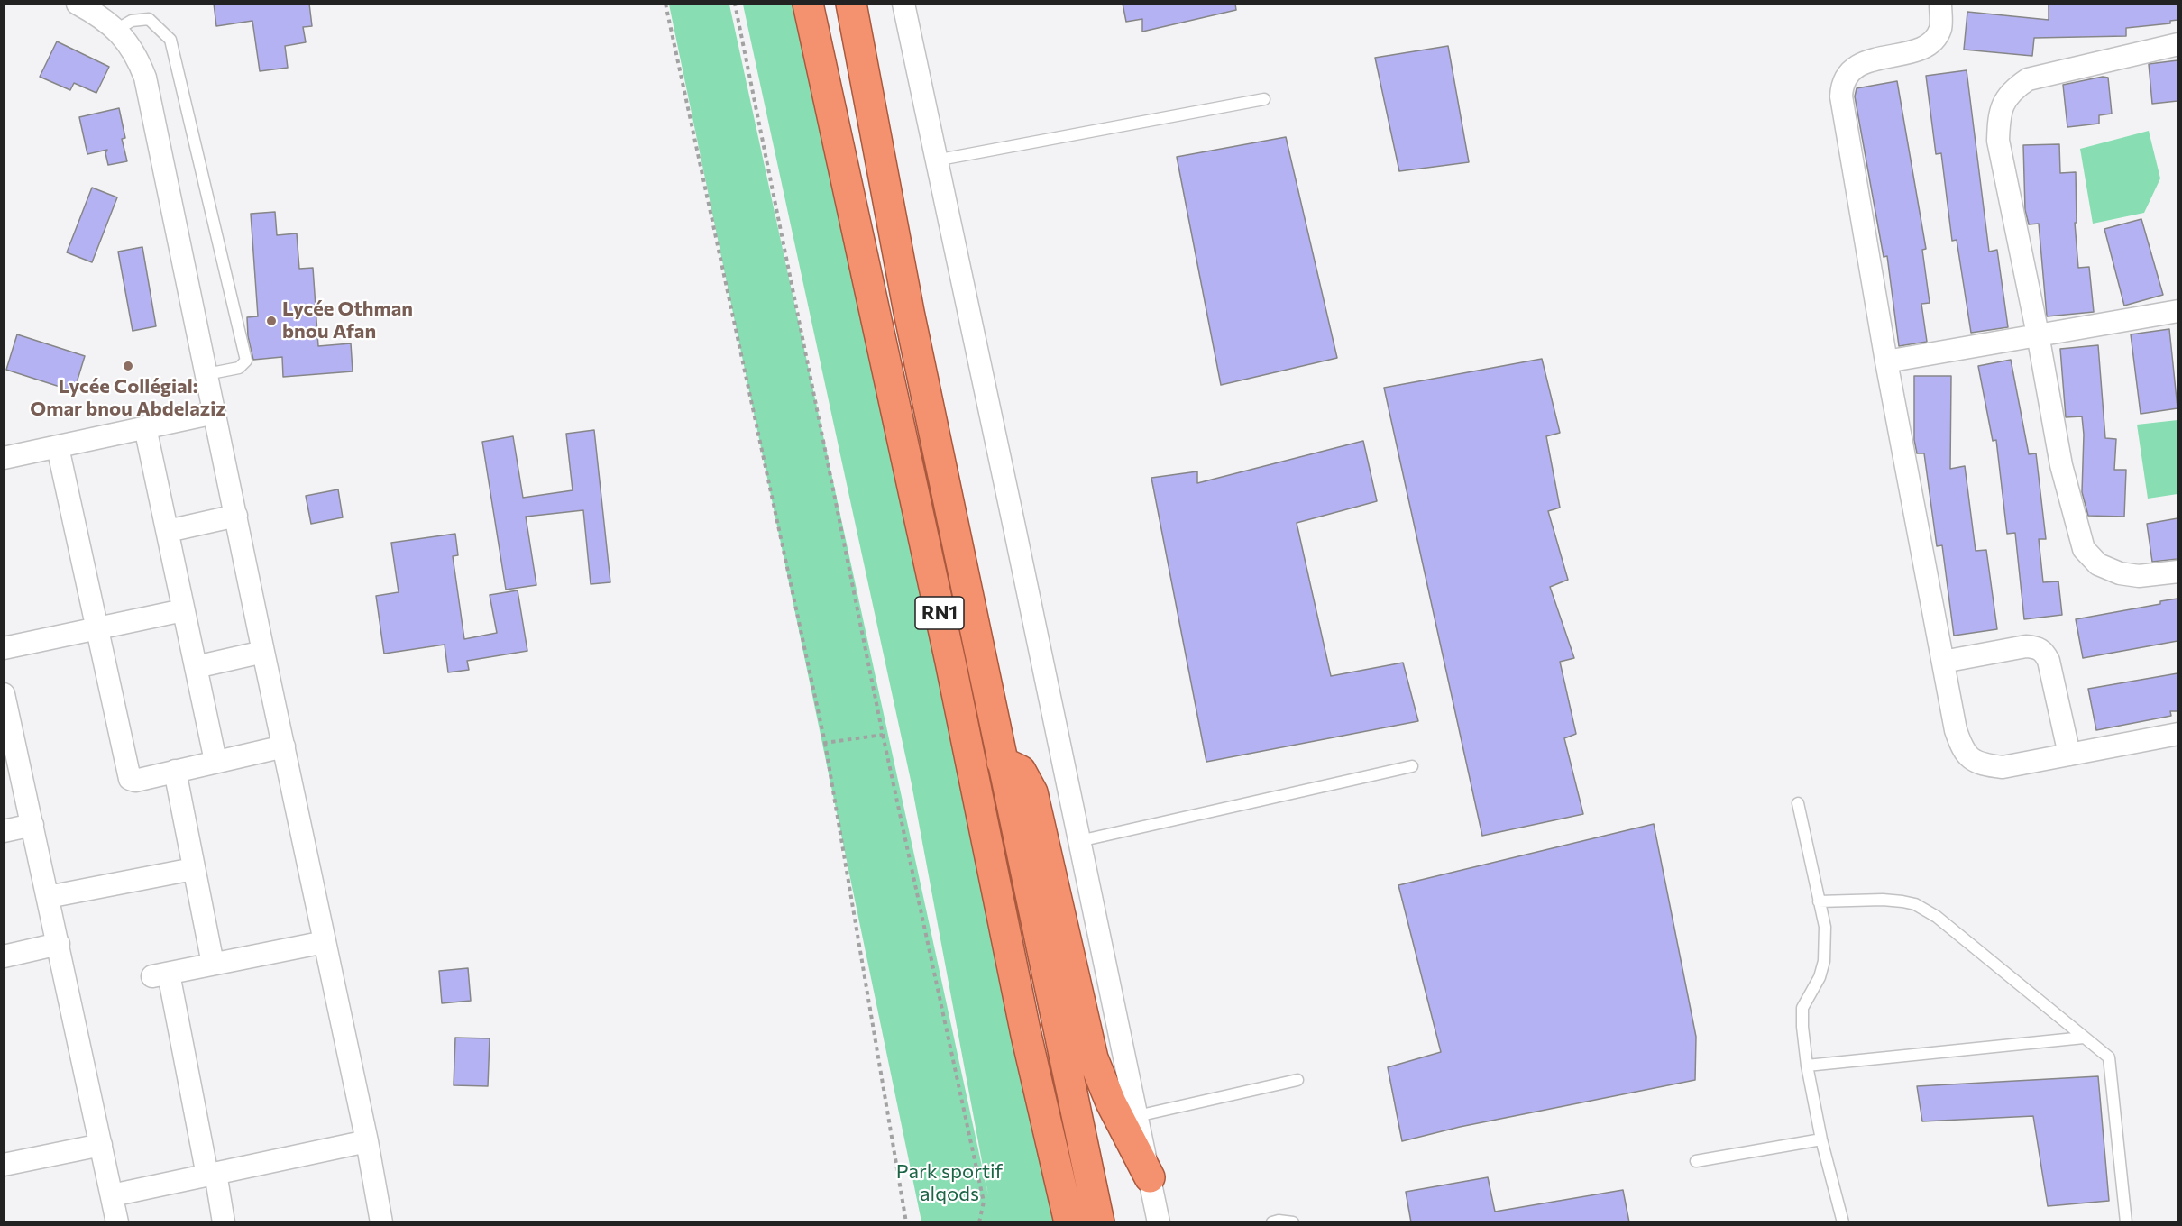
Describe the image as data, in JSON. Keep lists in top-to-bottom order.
{
  "streets": {
    "highway": ["RN1"]
  },
  "parks": ["Park sportif alqods"],
  "places": ["Lycée Othman bnou Afan", "Lycée Collégial: Omar bnou Abdelaziz"]
}
